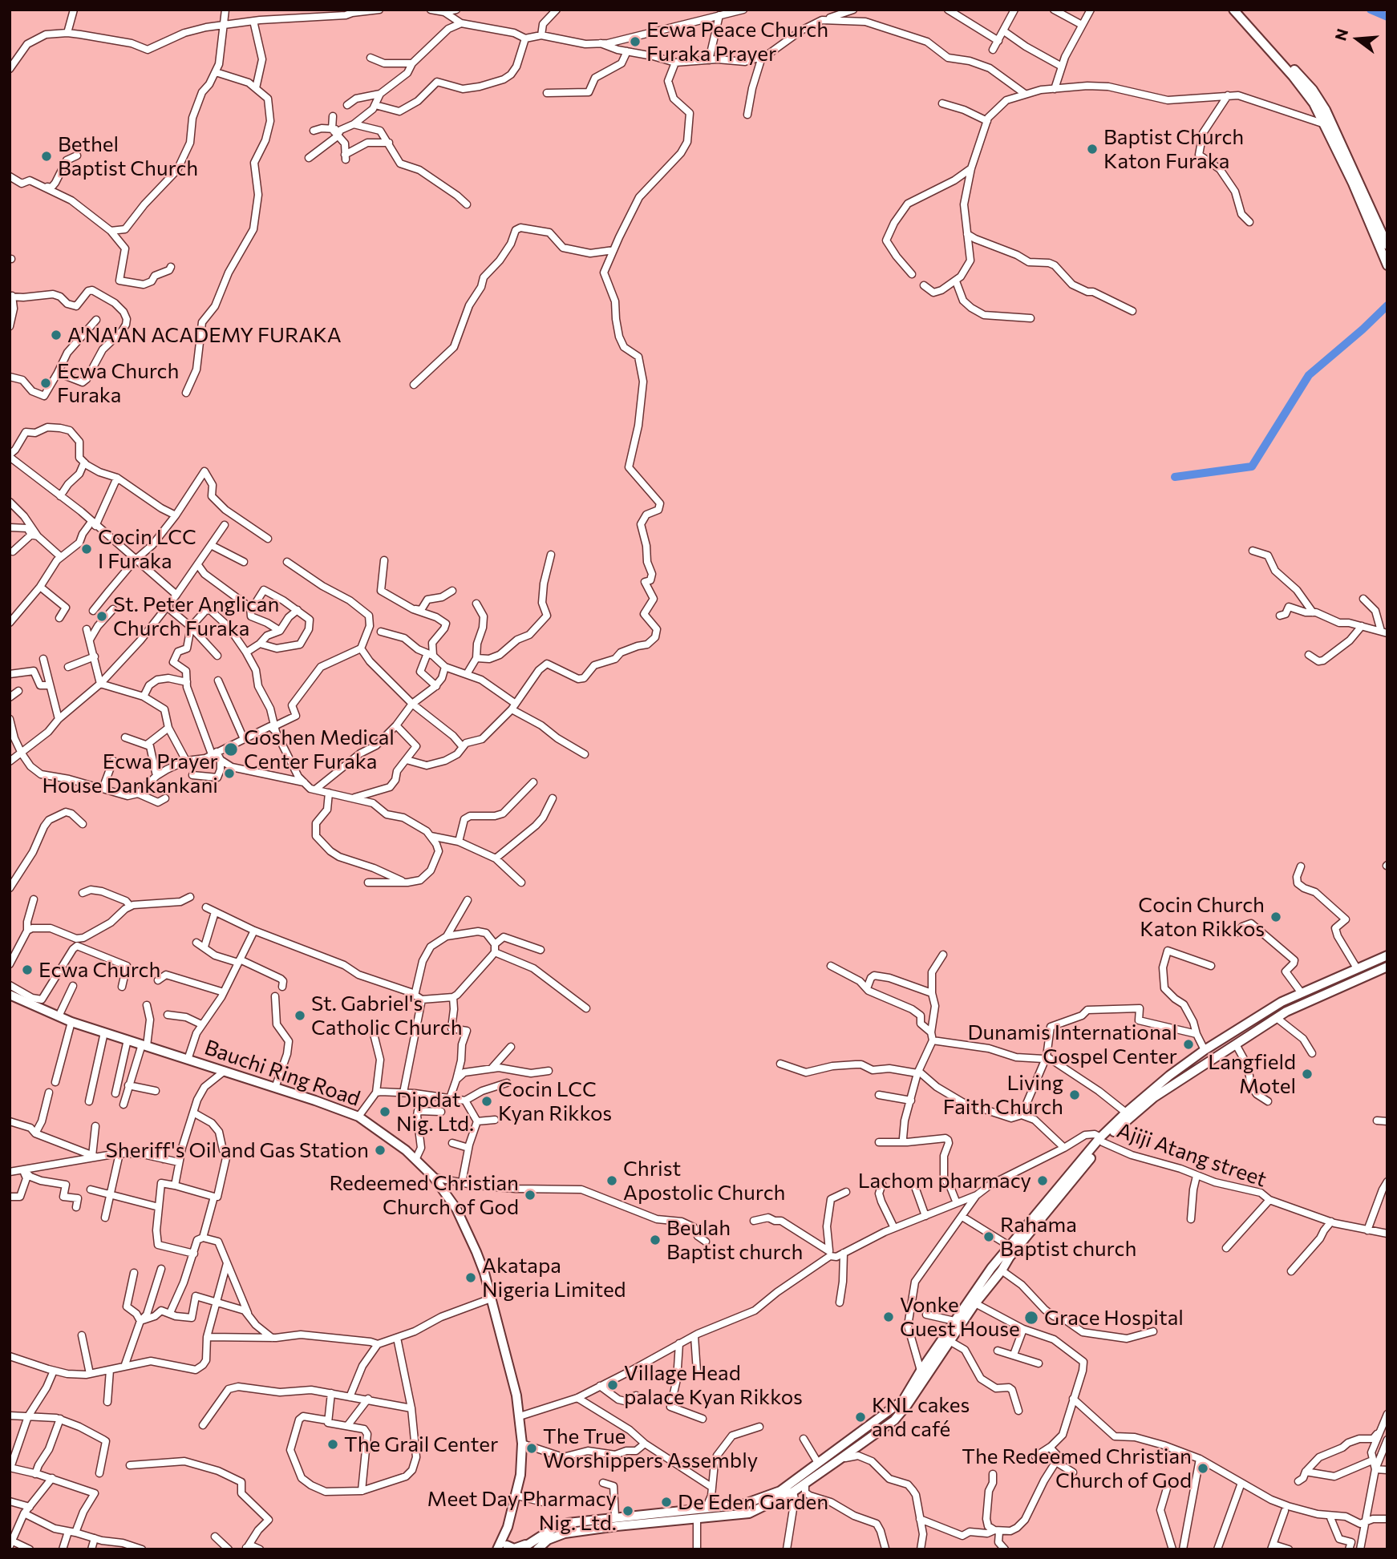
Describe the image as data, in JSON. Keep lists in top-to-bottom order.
{
  "streets": {
    "main road": ["Bauchi Ring Road"],
    "street": ["Ajiji Atang street"]
  },
  "places": [
    "Ecwa Peace Church Furaka Prayer",
    "Baptist Church Katon Furaka",
    "Bethel Baptist Church",
    "A'NA'AN ACADEMY FURAKA",
    "Ecwa Church Furaka",
    "Cocin LCC I Furaka",
    "St. Peter Anglican Church Furaka",
    "Goshen Medical Center Furaka",
    "Ecwa Prayer House Dankankani",
    "Cocin Church Katon Rikkos",
    "Ecwa Church",
    "St. Gabriel's Catholic Church",
    "Dunamis International Gospel Center",
    "Langfield Motel",
    "Living Faith Church",
    "Cocin LCC Kyan Rikkos",
    "Dipdat Nig. Ltd.",
    "Sheriff's Oil and Gas Station",
    "Christ Apostolic Church",
    "Lachom pharmacy",
    "Redeemed Christian Church of God",
    "Rahama Baptist church",
    "Beulah Baptist church",
    "Akatapa Nigeria Limited",
    "Vonke Guest House",
    "Grace Hospital",
    "Village Head palace Kyan Rikkos",
    "KNL cakes and café",
    "The Grail Center",
    "The True Worshippers Assembly",
    "The Redeemed Christian Church of God",
    "De Eden Garden",
    "Meet Day Pharmacy Nig. Ltd."
  ],
  "north": "left"
}
